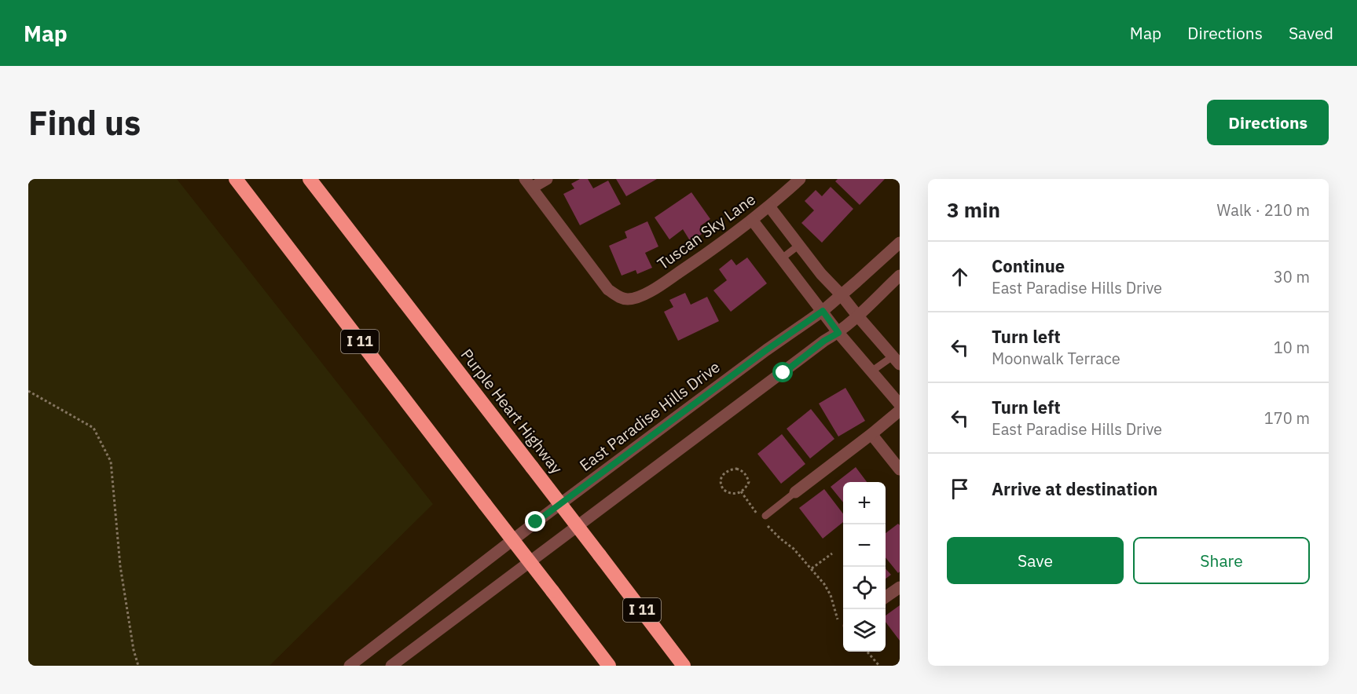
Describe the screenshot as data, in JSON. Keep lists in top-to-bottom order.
{
  "streets": {
    "highway": ["I 11", "Purple Heart Highway"],
    "street": ["Tuscan Sky Lane", "East Paradise Hills Drive"]
  },
  "page": {
    "header": "Map",
    "nav": ["Map", "Directions", "Saved"],
    "buttons": [
      "Directions",
      ["Save", "Share"]
    ],
    "title": "Find us",
    "heading": ["3 min", "Walk · 210 m"],
    "list": [
      ["Continue", "East Paradise Hills Drive", "30 m"],
      ["Turn left", "Moonwalk Terrace", "10 m"],
      ["Turn left", "East Paradise Hills Drive", "170 m"],
      "Arrive at destination"
    ],
    "map_buttons": ["+", "−"]
  }
}
